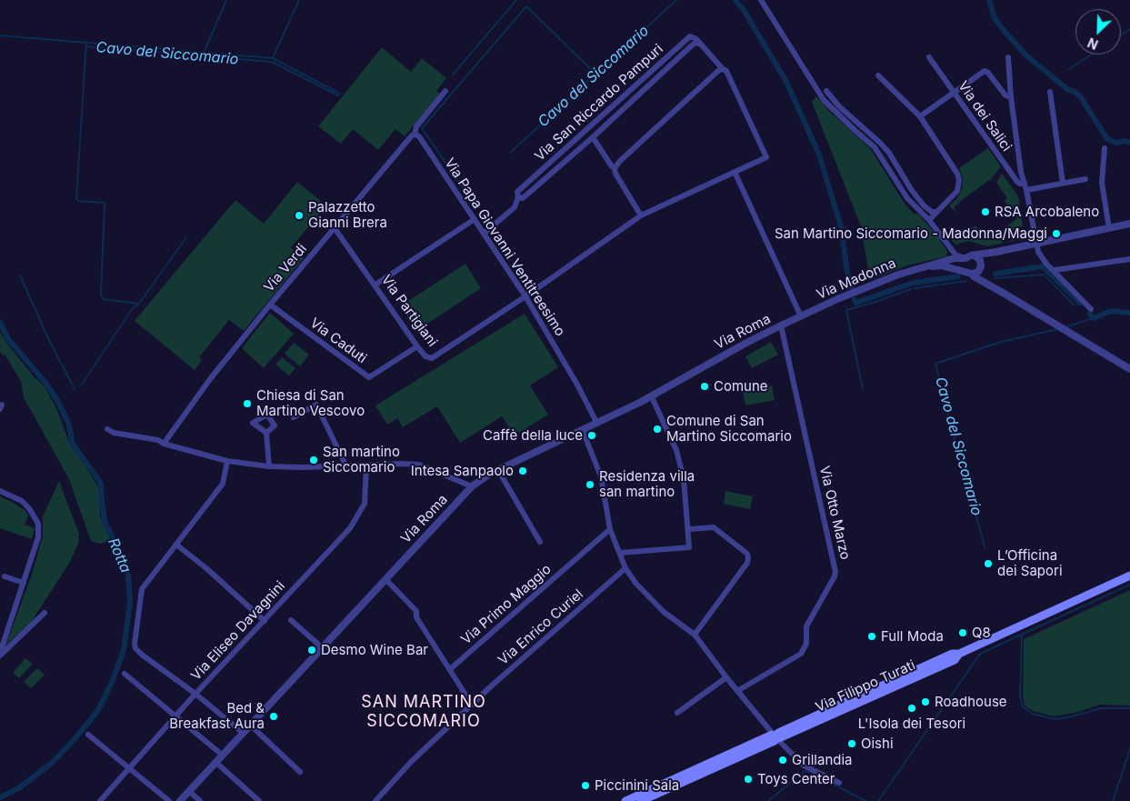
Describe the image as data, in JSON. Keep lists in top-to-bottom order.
{
  "streets": {
    "main road": ["Via Filippo Turati"],
    "street": [
      "Via San Riccardo Pampuri",
      "Via dei Salici",
      "Via Papa Giovanni Ventitreesimo",
      "Via Verdi",
      "Via Madonna",
      "Via Partigiani",
      "Via Roma",
      "Via Caduti",
      "Via Otto Marzo",
      "Via Primo Maggio",
      "Via Enrico Curiel",
      "Via Eliseo Davagnini"
    ]
  },
  "crossings": [
    ["Via San Riccardo Pampuri", "Via Papa Giovanni Ventitreesimo"],
    ["Via Papa Giovanni Ventitreesimo", "Via Verdi"],
    ["Via Papa Giovanni Ventitreesimo", "Via Partigiani"],
    ["Via Papa Giovanni Ventitreesimo", "Via Roma"],
    ["Via Verdi", "Via Partigiani"],
    ["Via Verdi", "Via Caduti"],
    ["Via Madonna", "Via Roma"],
    ["Via Partigiani", "Via Caduti"],
    ["Via Roma", "Via Otto Marzo"]
  ],
  "districts": ["SAN MARTINO SICCOMARIO"],
  "water": ["Cavo del Siccomario", "Rotta"],
  "places": [
    "RSA Arcobaleno",
    "Palazzetto Gianni Brera",
    "San Martino Siccomario - Madonna/Maggi",
    "Comune",
    "Chiesa di San Martino Vescovo",
    "Comune di San Martino Siccomario",
    "Caffè della luce",
    "San martino Siccomario",
    "Intesa Sanpaolo",
    "Residenza villa san martino",
    "L’Officina dei Sapori",
    "Q8",
    "Full Moda",
    "Desmo Wine Bar",
    "Roadhouse",
    "L'Isola dei Tesori",
    "Bed & Breakfast Aura",
    "Oishi",
    "Grillandia",
    "Toys Center",
    "Piccinini Sala"
  ],
  "north": "bottom left"
}
